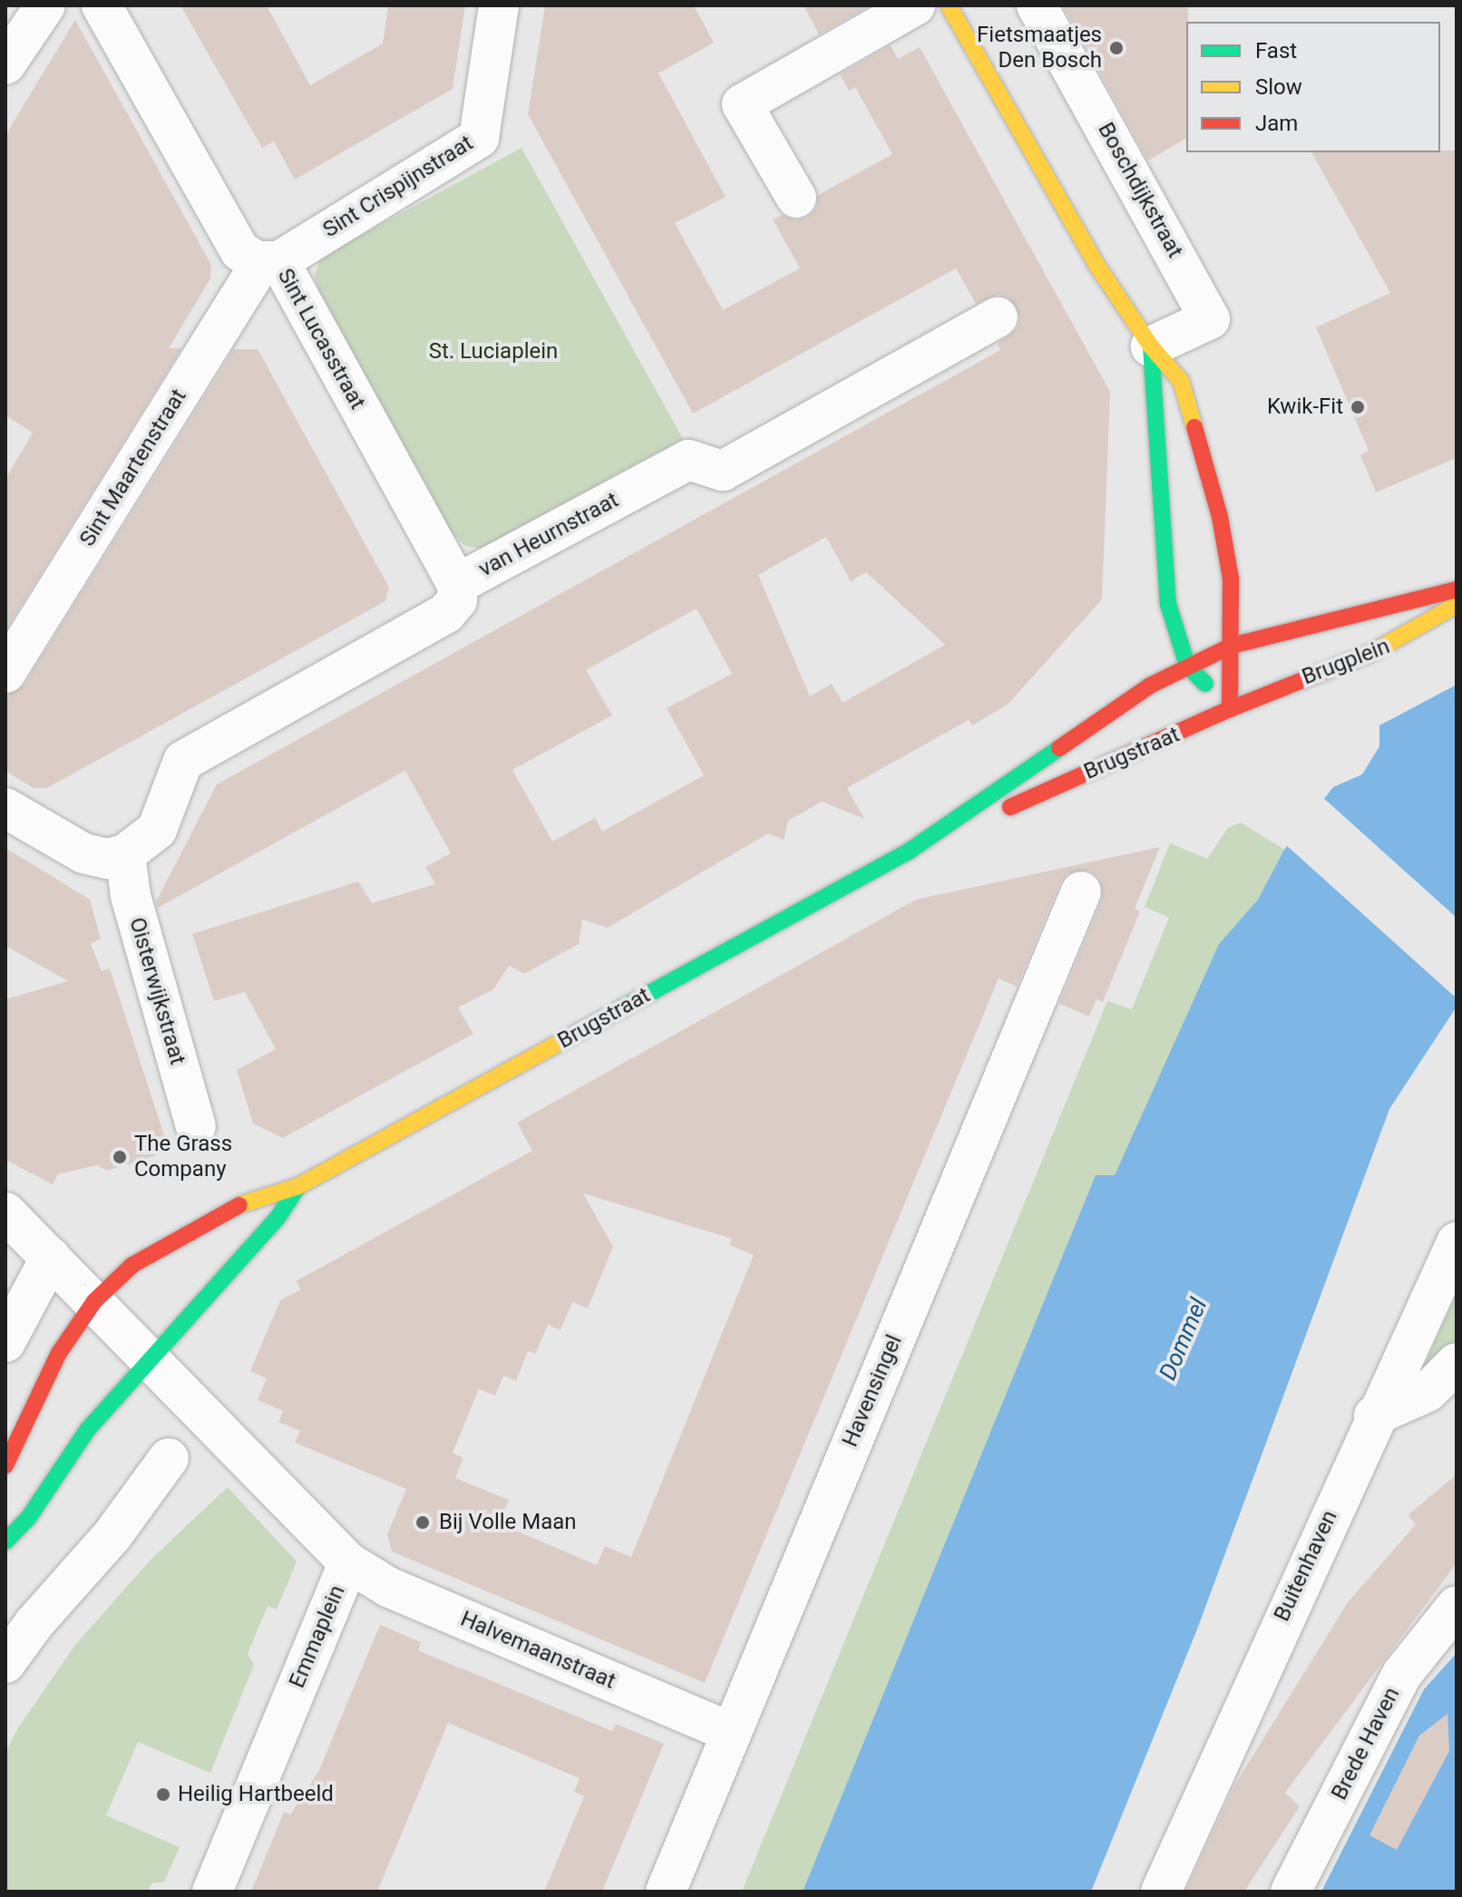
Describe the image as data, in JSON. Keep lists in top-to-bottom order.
{
  "streets": {
    "street": [
      "Sint Crispijnstraat",
      "Boschdijkstraat",
      "Sint Lucasstraat",
      "Sint Maartenstraat",
      "van Heurnstraat",
      "Brugplein",
      "Brugstraat",
      "Oisterwijkstraat",
      "Havensingel",
      "Buitenhaven",
      "Emmaplein",
      "Halvemaanstraat",
      "Brede Haven"
    ]
  },
  "crossings": [
    ["Sint Crispijnstraat", "Sint Lucasstraat"],
    ["Sint Crispijnstraat", "Sint Maartenstraat"],
    ["Sint Lucasstraat", "Sint Maartenstraat"],
    ["Sint Lucasstraat", "van Heurnstraat"],
    ["van Heurnstraat", "Oisterwijkstraat"],
    ["Brugplein", "Brugstraat"],
    ["Havensingel", "Halvemaanstraat"],
    ["Emmaplein", "Halvemaanstraat"]
  ],
  "water": ["Dommel"],
  "parks": ["St. Luciaplein"],
  "places": [
    "Fietsmaatjes Den Bosch",
    "Kwik-Fit",
    "The Grass Company",
    "Bij Volle Maan",
    "Heilig Hartbeeld"
  ],
  "legend": ["Fast", "Slow", "Jam"]
}
